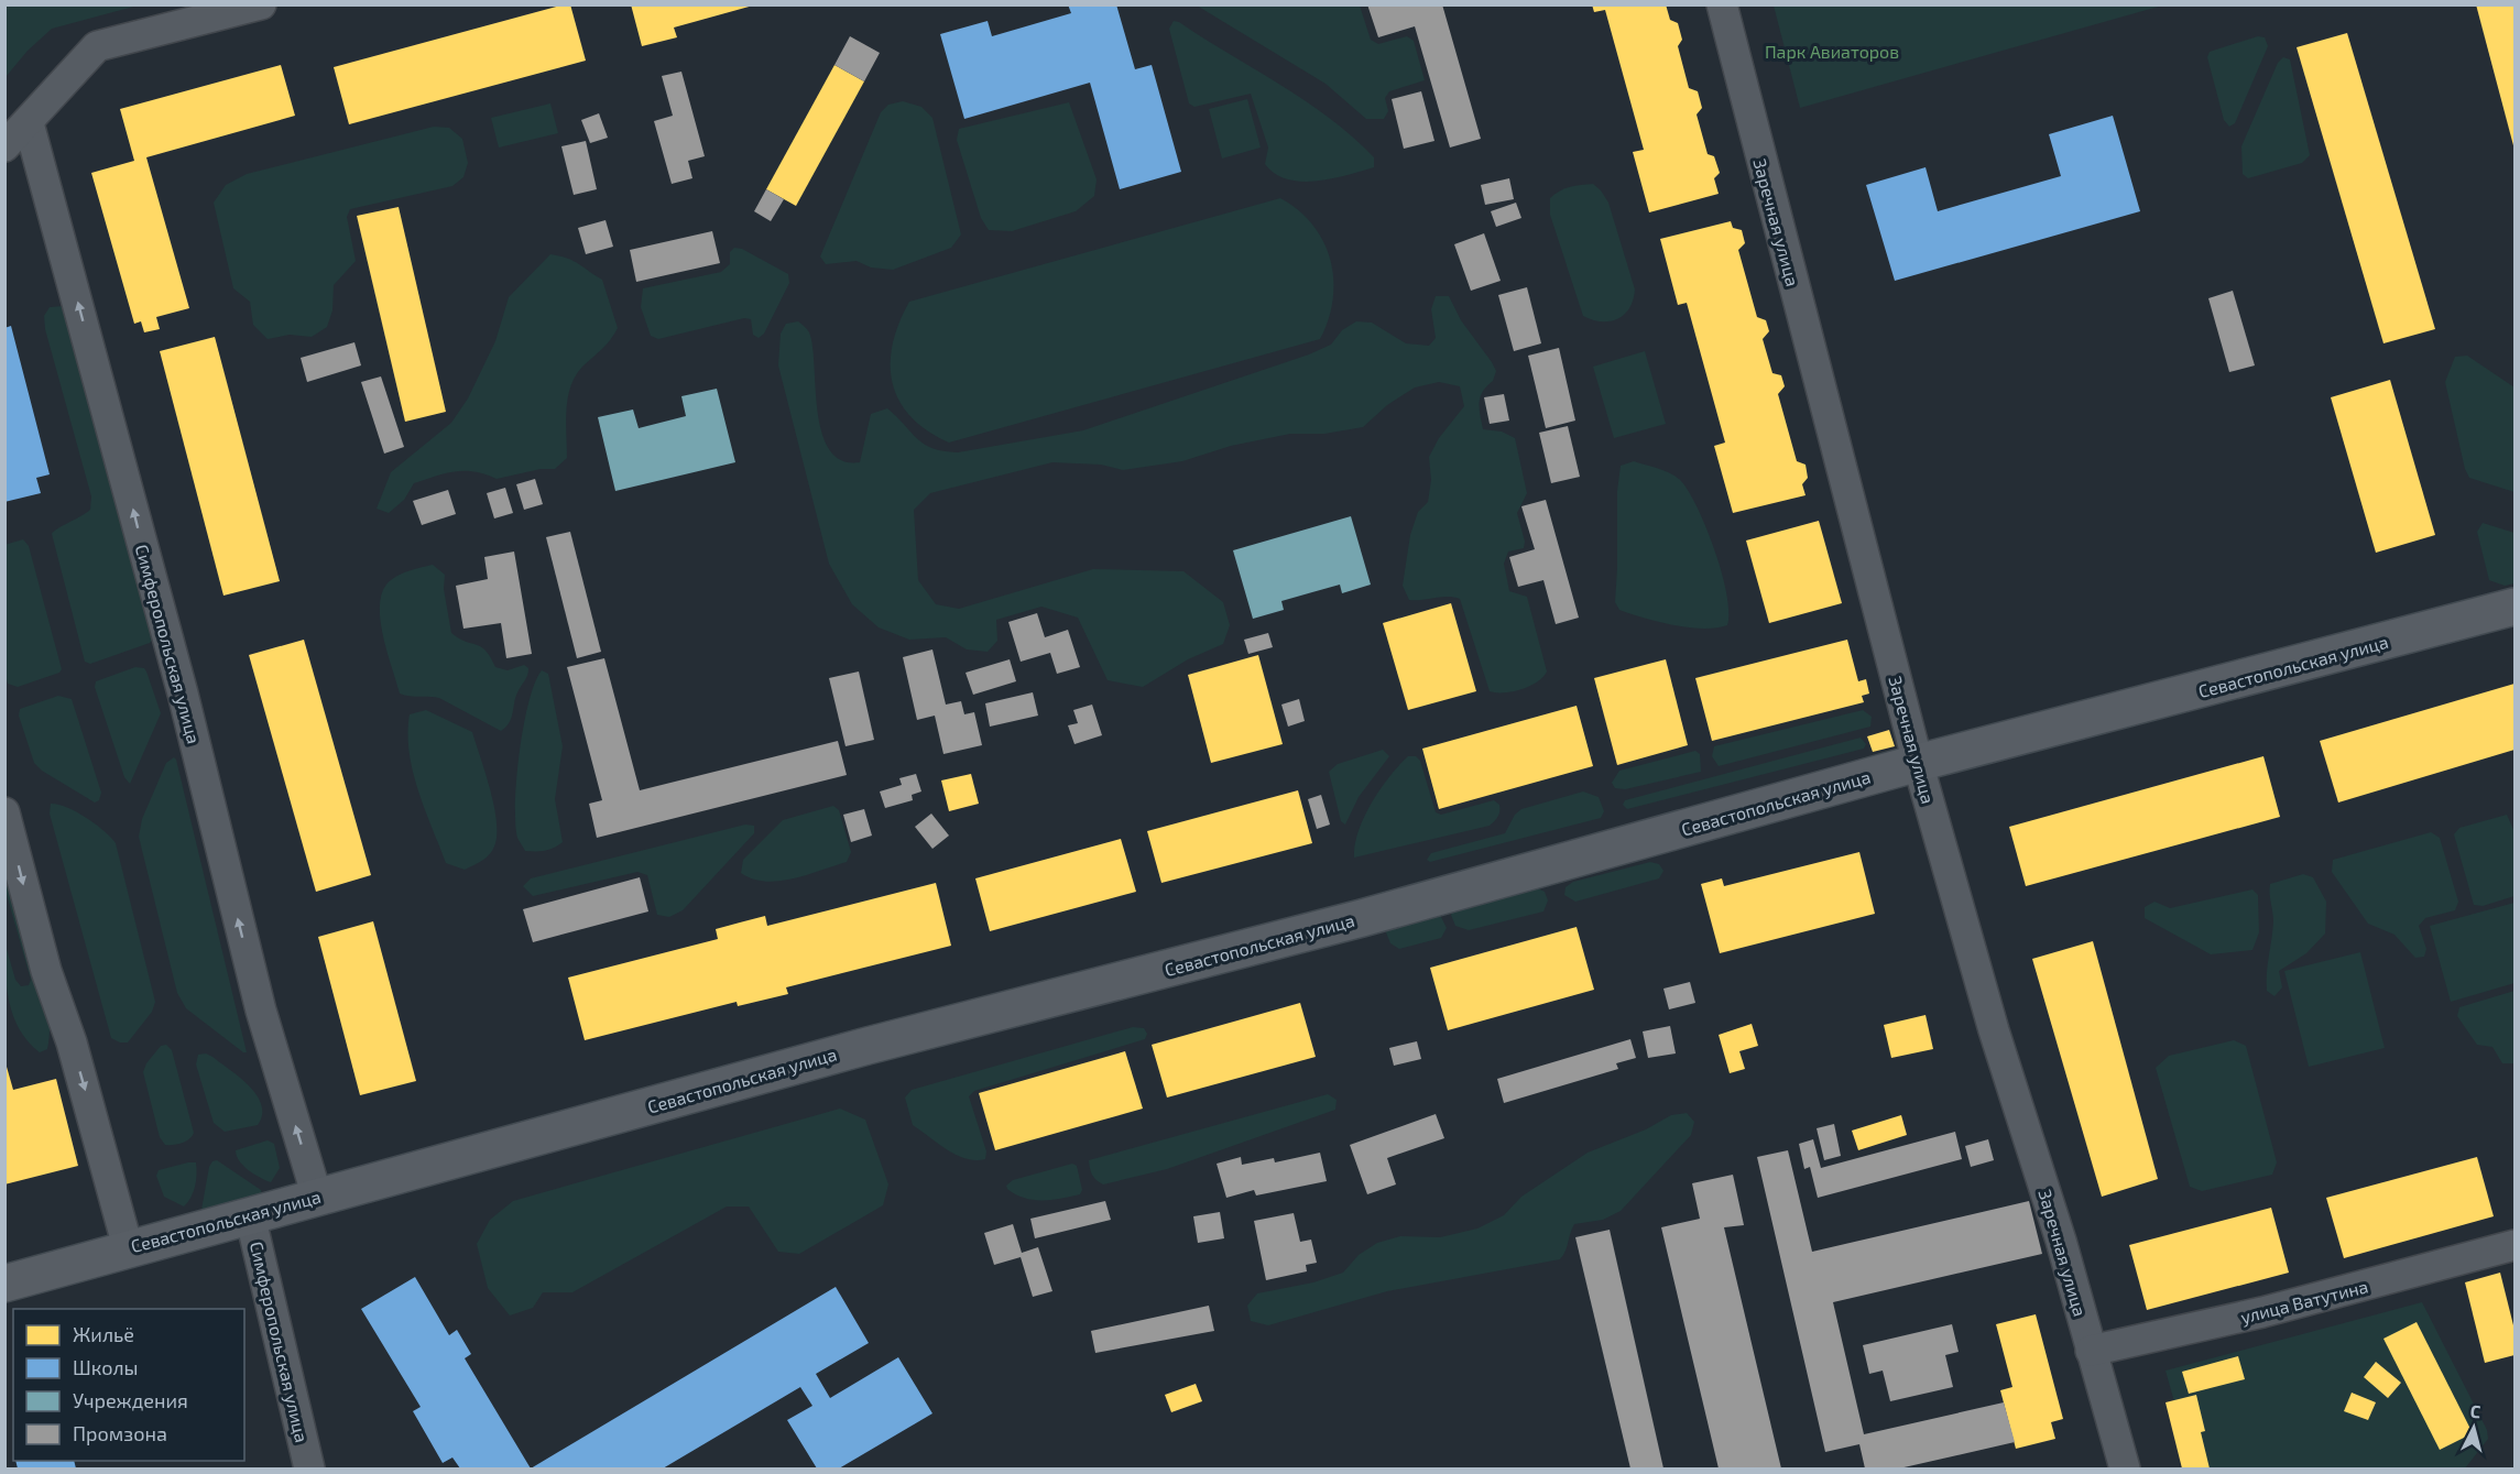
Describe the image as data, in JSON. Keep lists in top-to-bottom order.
{
  "streets": {
    "main road": ["Севастопольская улица"],
    "street": ["Заречная улица", "Симферопольская улица", "улица Ватутина"]
  },
  "crossings": [
    ["Заречная улица", "Севастопольская улица"],
    ["Заречная улица", "улица Ватутина"],
    ["Симферопольская улица", "Севастопольская улица"]
  ],
  "parks": ["Парк Авиаторов"],
  "legend": [
    "Жильё",
    "Школы",
    "Учреждения",
    "Промзона"
  ],
  "north": "top"
}
